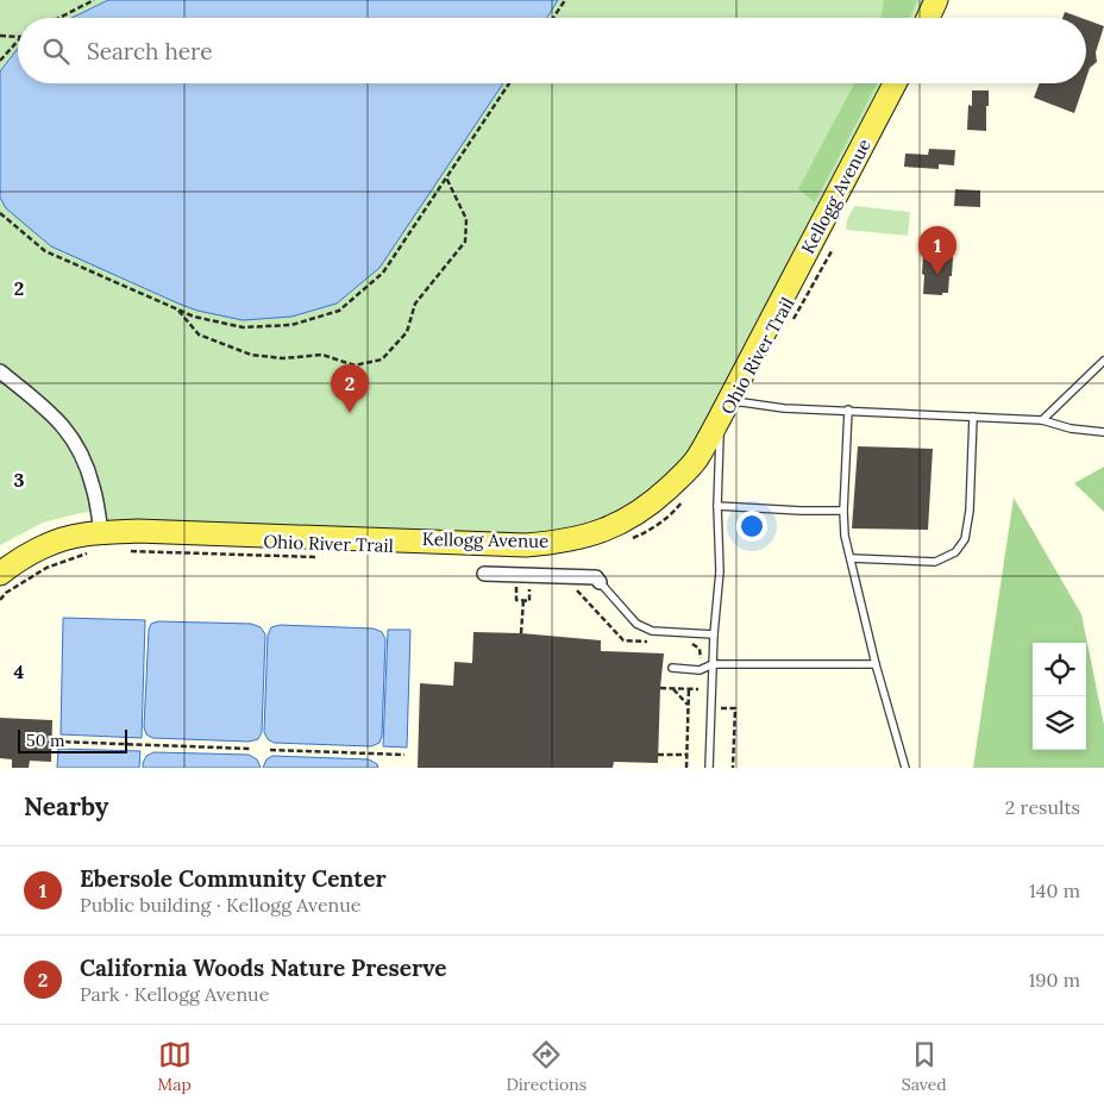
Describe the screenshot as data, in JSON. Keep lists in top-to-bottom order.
{
  "streets": {
    "main road": ["Kellogg Avenue"],
    "path": ["Ohio River Trail"]
  },
  "scale_bar": "50 m",
  "page": {
    "search": "Search here",
    "pins": ["1", "2"],
    "scale": "50 m",
    "heading": ["Nearby", "2 results"],
    "list": [
      {
        "mark": "1",
        "name": "Ebersole Community Center",
        "note": "Public building · Kellogg Avenue",
        "value": "140 m"
      },
      {
        "mark": "2",
        "name": "California Woods Nature Preserve",
        "note": "Park · Kellogg Avenue",
        "value": "190 m"
      }
    ],
    "nav": ["Map", "Directions", "Saved"]
  },
  "grid": {
    "rows": ["2", "3", "4"]
  }
}
